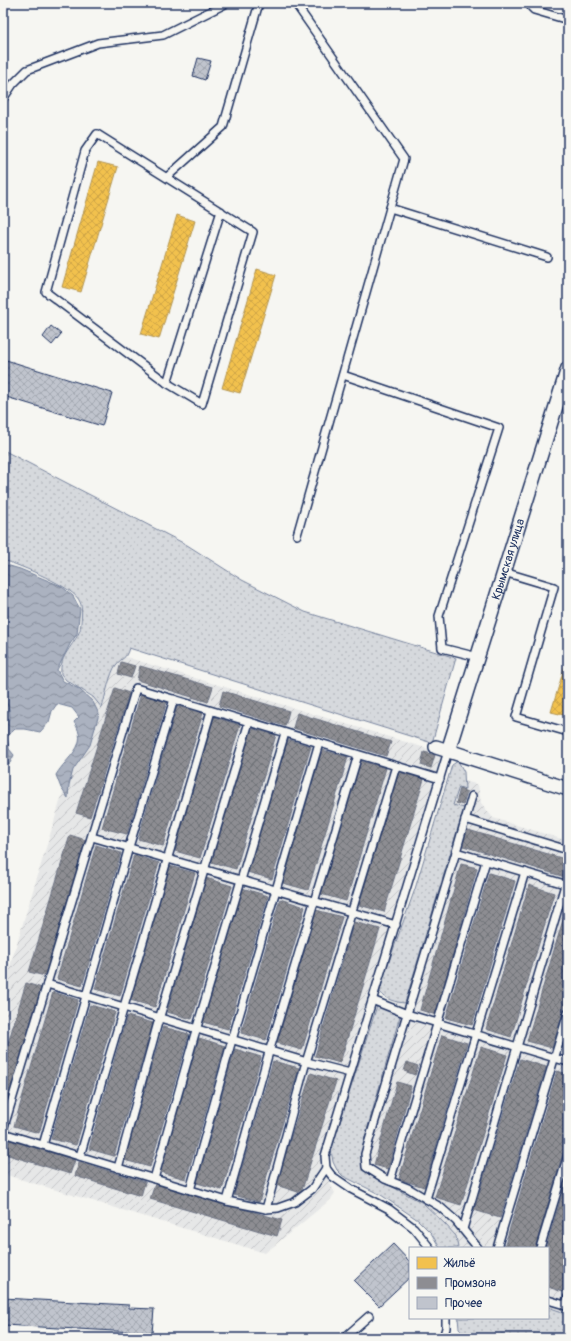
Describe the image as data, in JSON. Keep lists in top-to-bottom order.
{
  "streets": {
    "street": ["Крымская улица"]
  },
  "legend": ["Жильё", "Промзона", "Прочее"]
}
